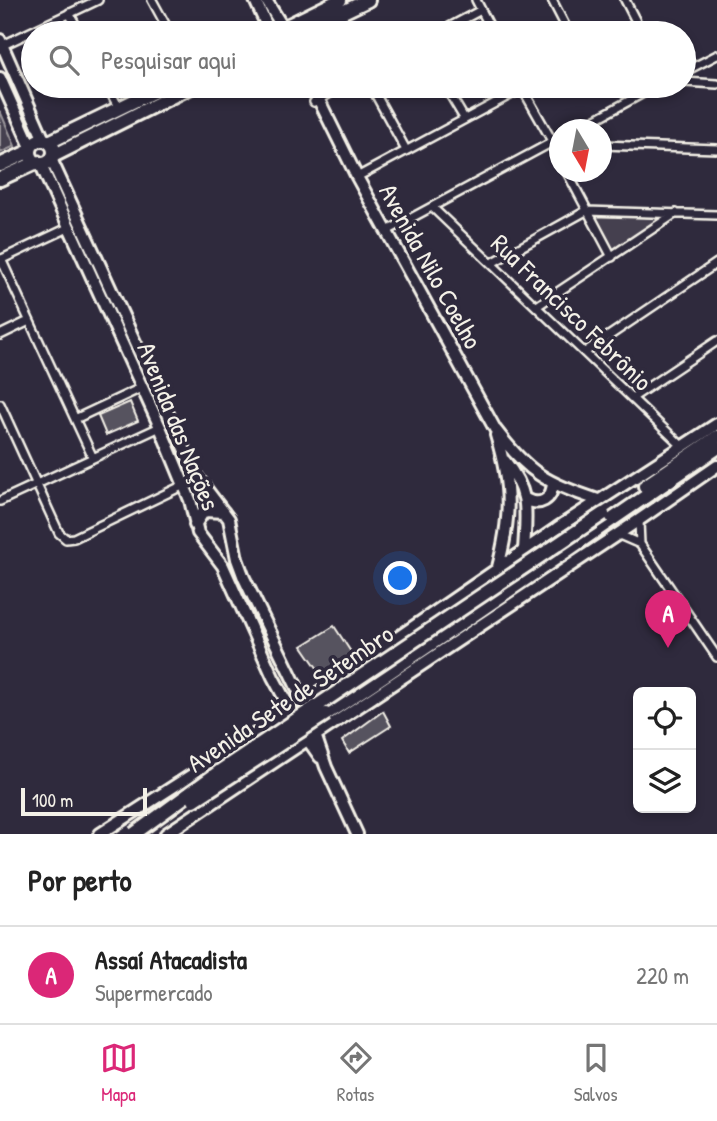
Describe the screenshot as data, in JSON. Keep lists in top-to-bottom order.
{
  "streets": {
    "main road": ["Avenida Nilo Coelho", "Avenida das Nações", "Avenida Sete de Setembro"],
    "street": ["Rua Francisco Febrônio"]
  },
  "crossings": [
    ["Rua Francisco Febrônio", "Avenida Sete de Setembro"],
    ["Avenida das Nações", "Avenida Sete de Setembro"]
  ],
  "scale_bar": "100 m",
  "north": "bottom",
  "page": {
    "search": "Pesquisar aqui",
    "pins": "A",
    "scale": "100 m",
    "heading": "Por perto",
    "list": [
      {
        "mark": "A",
        "name": "Assaí Atacadista",
        "note": "Supermercado",
        "value": "220 m"
      }
    ],
    "nav": ["Mapa", "Rotas", "Salvos"]
  }
}
